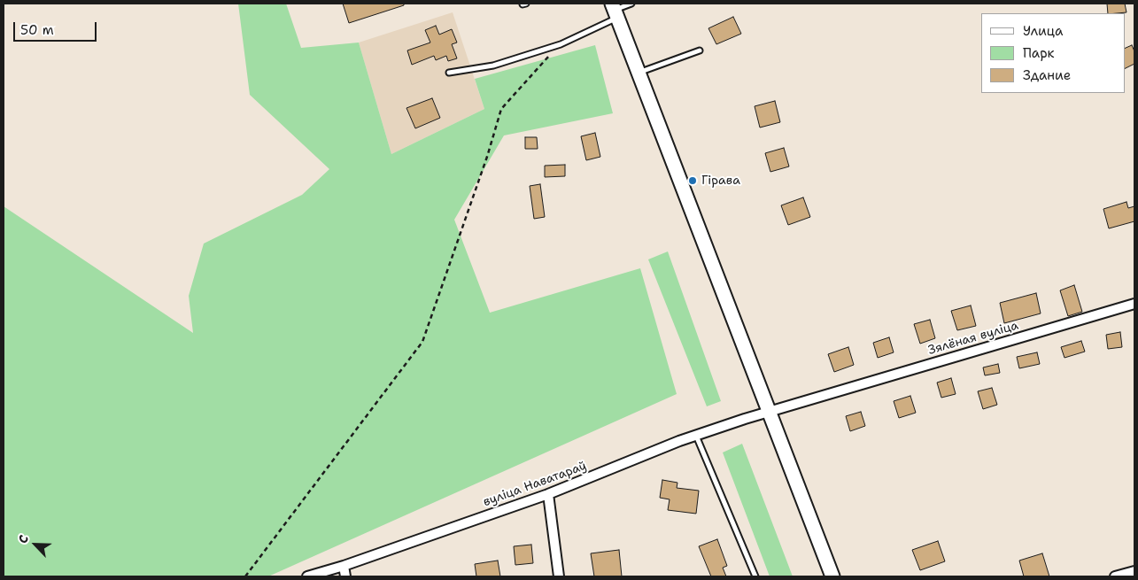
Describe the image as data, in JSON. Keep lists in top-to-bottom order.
{
  "streets": {
    "street": ["Зялёная вуліца", "вуліца Наватараў"]
  },
  "crossings": [
    ["Зялёная вуліца", "вуліца Наватараў"]
  ],
  "places": ["Гірава"],
  "legend": ["Улица", "Парк", "Здание"],
  "scale_bar": "50 m",
  "north": "top left"
}
